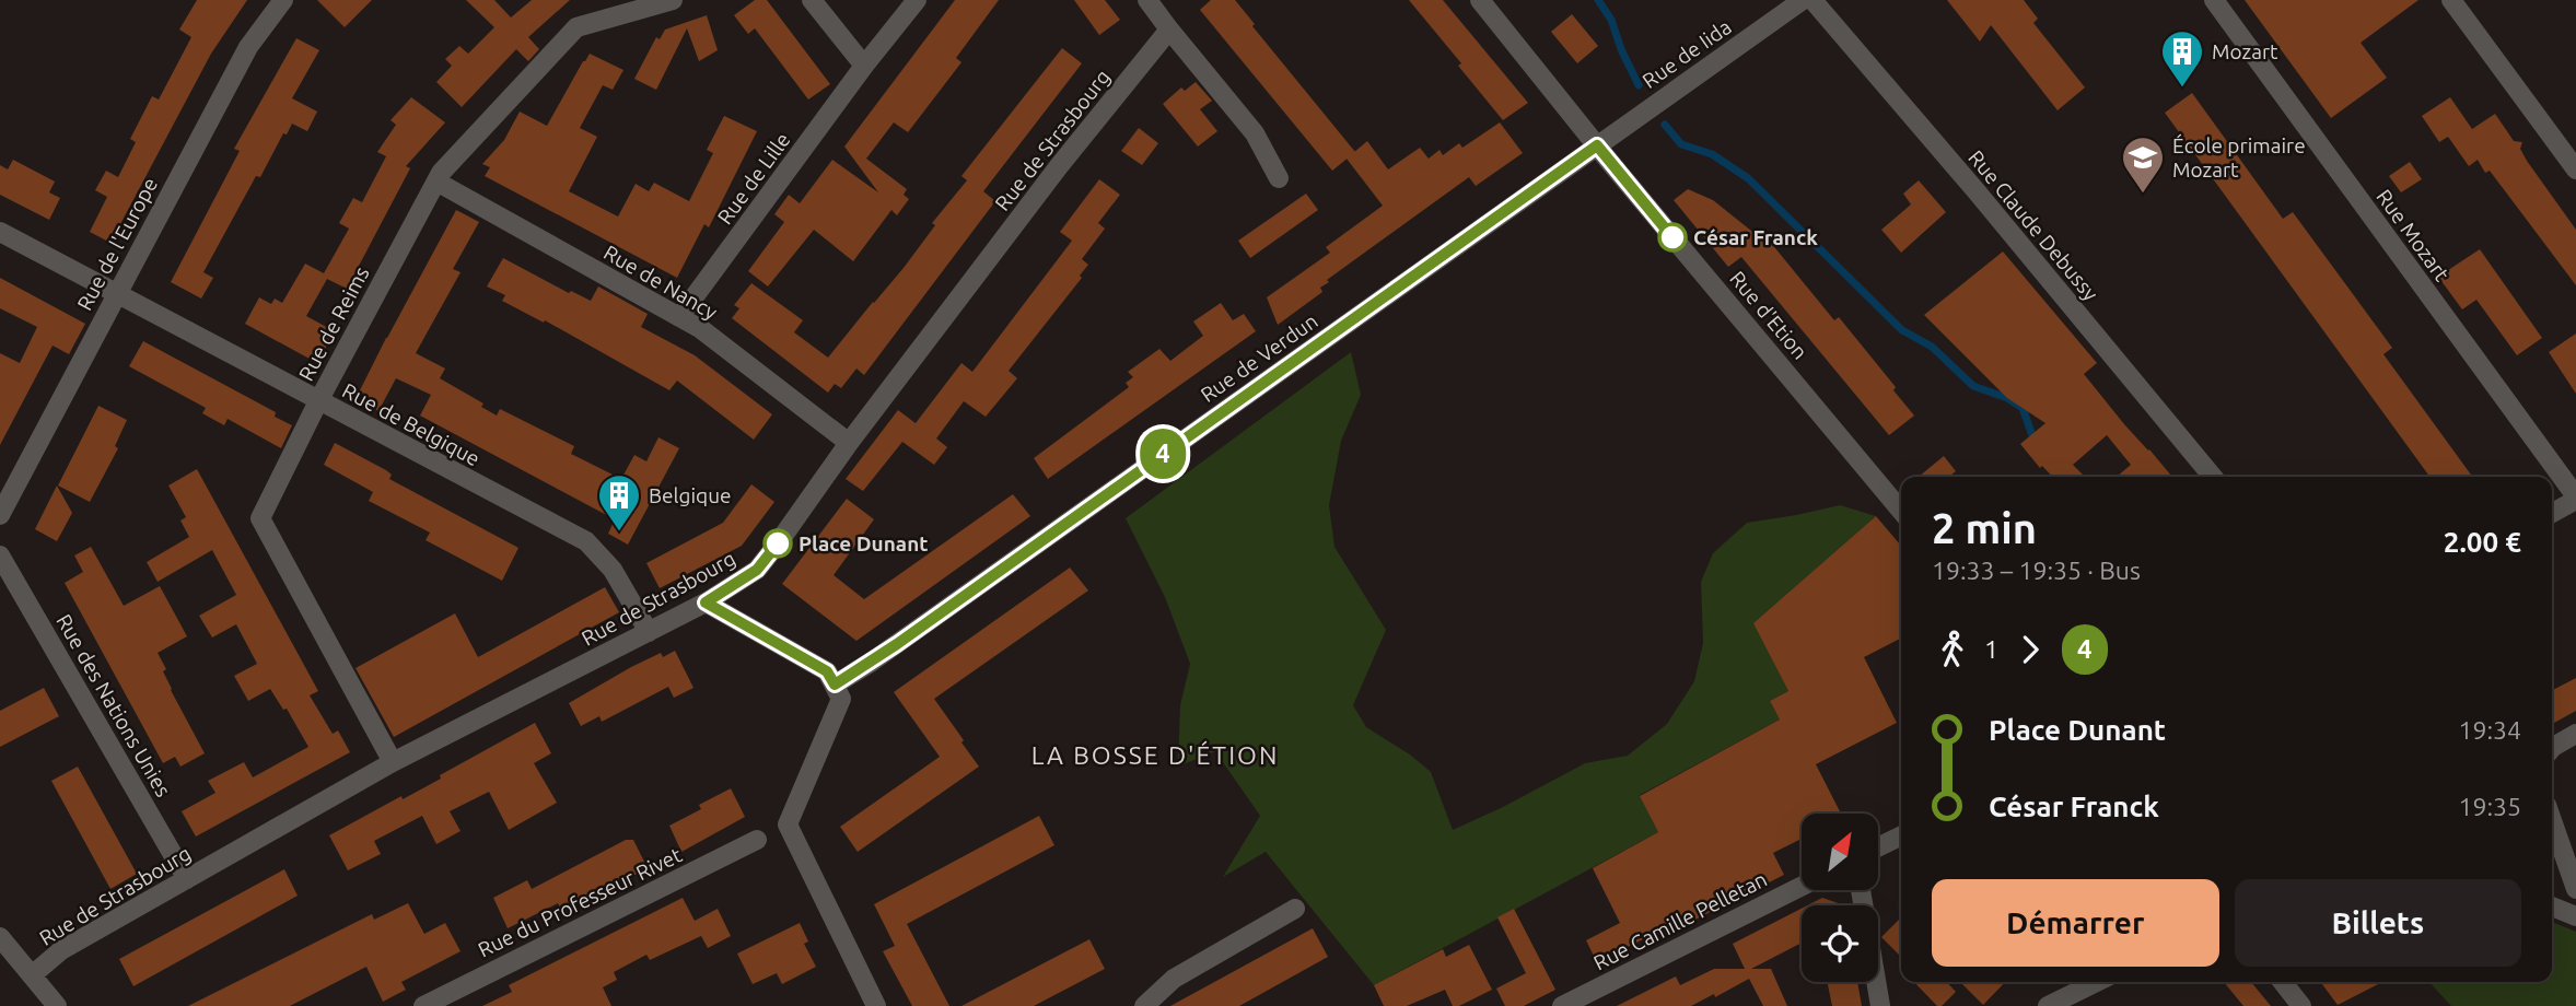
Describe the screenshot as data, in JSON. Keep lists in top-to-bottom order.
{
  "streets": {
    "street": [
      "Rue de Iida",
      "Rue de Strasbourg",
      "Rue de Lille",
      "Rue Claude Debussy",
      "Rue Mozart",
      "Rue de l'Europe",
      "Rue de Nancy",
      "Rue d'Etion",
      "Rue de Reims",
      "Rue de Verdun",
      "Rue de Belgique",
      "Rue des Nations Unies",
      "Rue du Professeur Rivet",
      "Rue Camille Pelletan"
    ]
  },
  "crossings": [
    ["Rue de Iida", "Rue d'Etion"],
    ["Rue de Iida", "Rue de Verdun"],
    ["Rue de Strasbourg", "Rue de Nancy"],
    ["Rue de Strasbourg", "Rue de Reims"],
    ["Rue de Strasbourg", "Rue de Belgique"],
    ["Rue de Strasbourg", "Rue des Nations Unies"],
    ["Rue de Lille", "Rue de Nancy"],
    ["Rue de l'Europe", "Rue de Belgique"],
    ["Rue de Nancy", "Rue de Reims"],
    ["Rue d'Etion", "Rue de Verdun"],
    ["Rue de Reims", "Rue de Belgique"]
  ],
  "districts": ["LA BOSSE D'ÉTION"],
  "places": {
    "building": ["Mozart", "Belgique"],
    "school or university": ["École primaire Mozart"],
    "other": ["César Franck", "Place Dunant"]
  },
  "lines": ["bus line 4"],
  "north": "top right",
  "page": {
    "on_map": "4",
    "heading": ["2 min", "19:33 – 19:35 · Bus", "2.00 €"],
    "legs": ["1", "4"],
    "list": [
      {
        "name": "Place Dunant",
        "value": "19:34"
      },
      {
        "name": "César Franck",
        "value": "19:35"
      }
    ],
    "buttons": ["Démarrer", "Billets"]
  }
}
